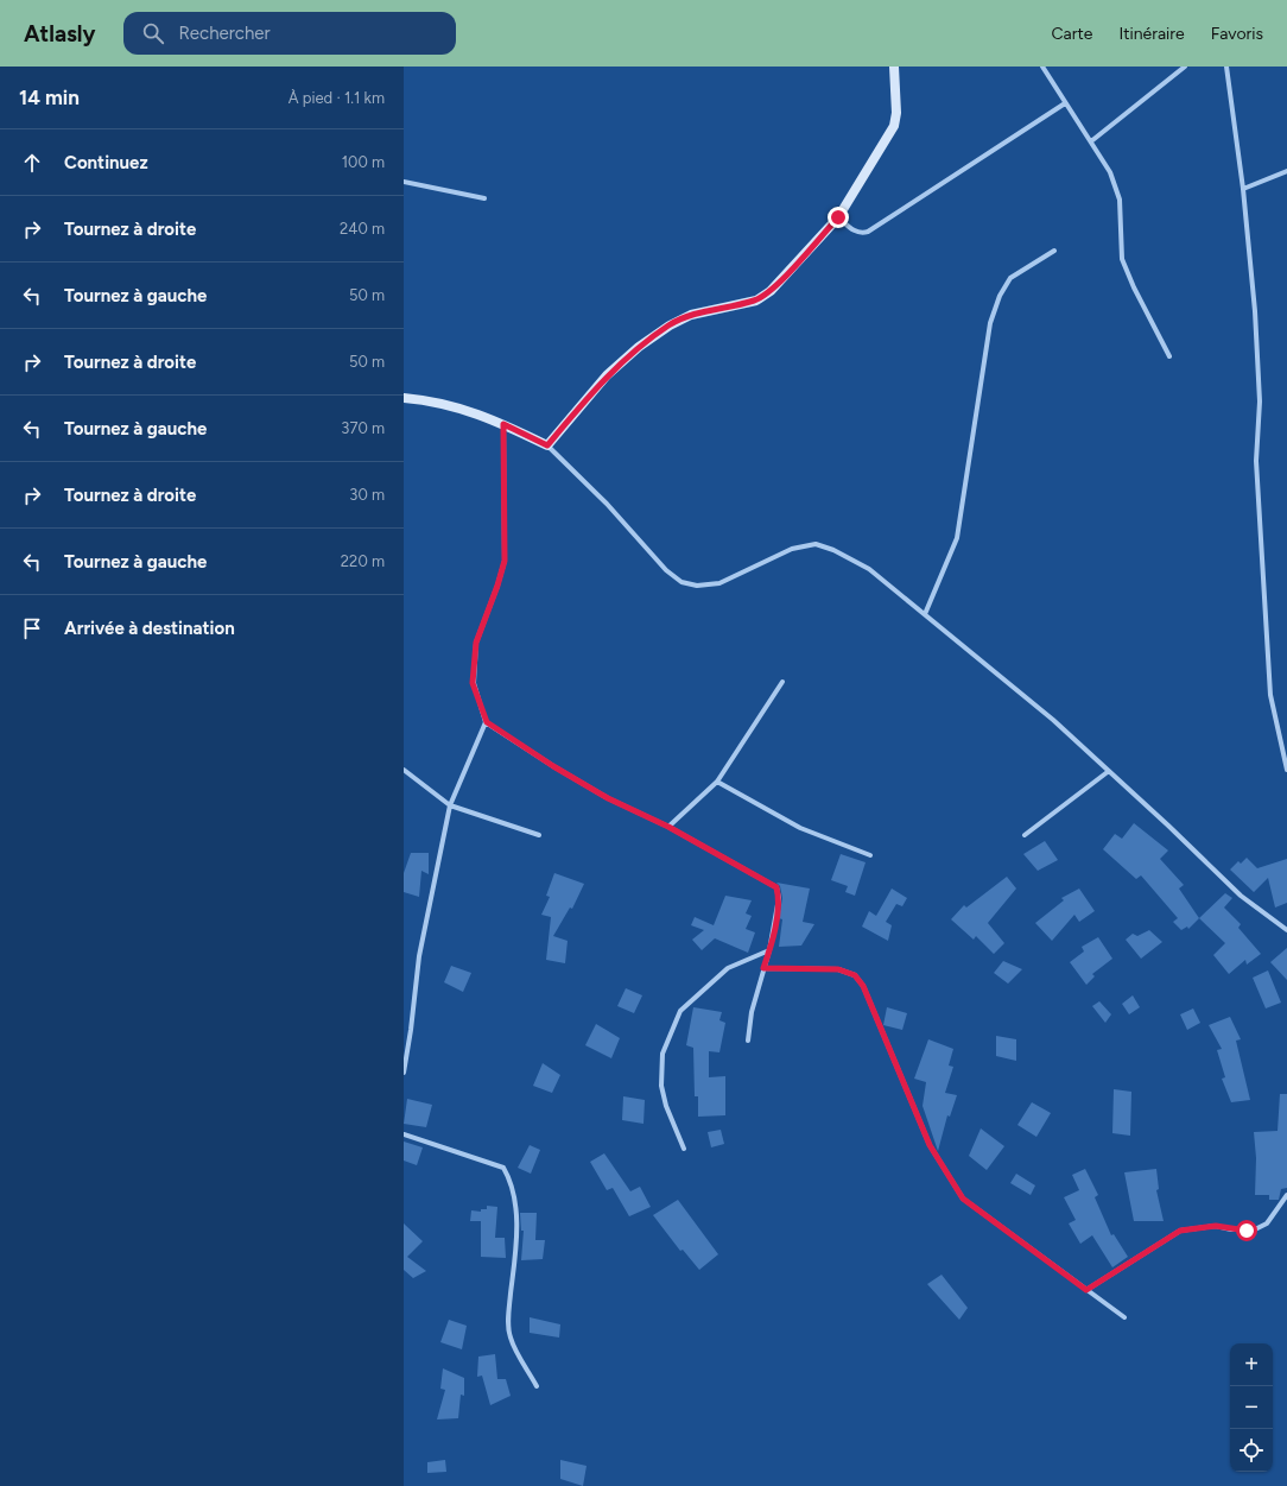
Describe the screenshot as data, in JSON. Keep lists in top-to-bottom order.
{
  "page": {
    "header": "Atlasly",
    "search": "Rechercher",
    "nav": ["Carte", "Itinéraire", "Favoris"],
    "heading": ["14 min", "À pied · 1.1 km"],
    "list": [
      ["Continuez", "100 m"],
      ["Tournez à droite", "240 m"],
      ["Tournez à gauche", "50 m"],
      ["Tournez à droite", "50 m"],
      ["Tournez à gauche", "370 m"],
      ["Tournez à droite", "30 m"],
      ["Tournez à gauche", "220 m"],
      "Arrivée à destination"
    ],
    "map_buttons": ["+", "−"]
  }
}
